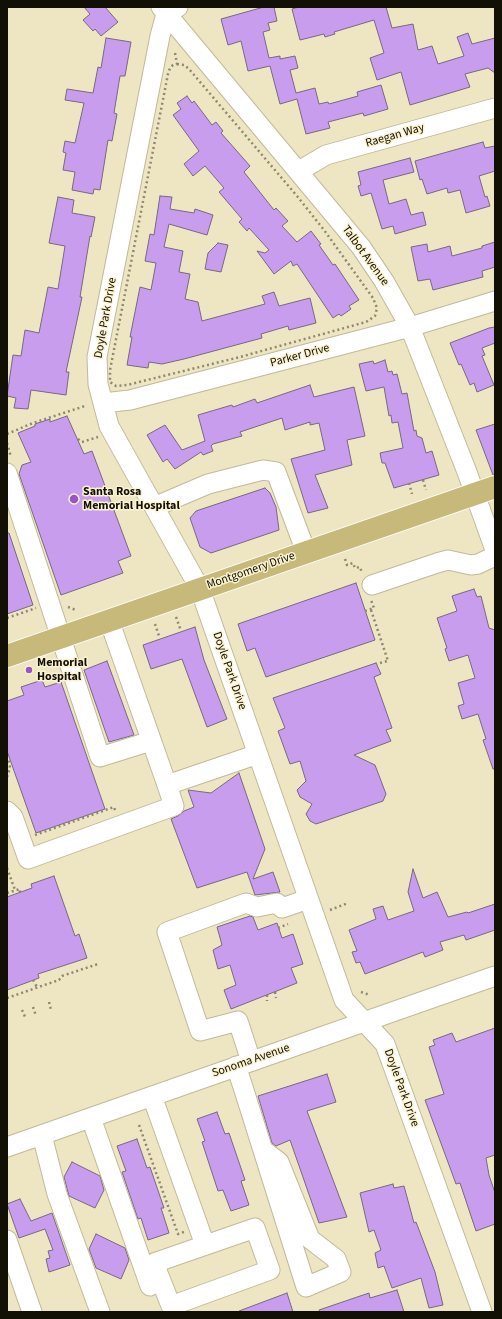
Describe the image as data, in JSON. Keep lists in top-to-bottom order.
{
  "streets": {
    "main road": ["Montgomery Drive"],
    "street": [
      "Raegan Way",
      "Talbot Avenue",
      "Doyle Park Drive",
      "Parker Drive",
      "Sonoma Avenue"
    ]
  },
  "crossings": [
    ["Raegan Way", "Talbot Avenue"],
    ["Talbot Avenue", "Doyle Park Drive"],
    ["Talbot Avenue", "Parker Drive"],
    ["Talbot Avenue", "Montgomery Drive"],
    ["Doyle Park Drive", "Parker Drive"],
    ["Doyle Park Drive", "Montgomery Drive"],
    ["Doyle Park Drive", "Sonoma Avenue"]
  ],
  "places": ["Santa Rosa Memorial Hospital", "Memorial Hospital"]
}
